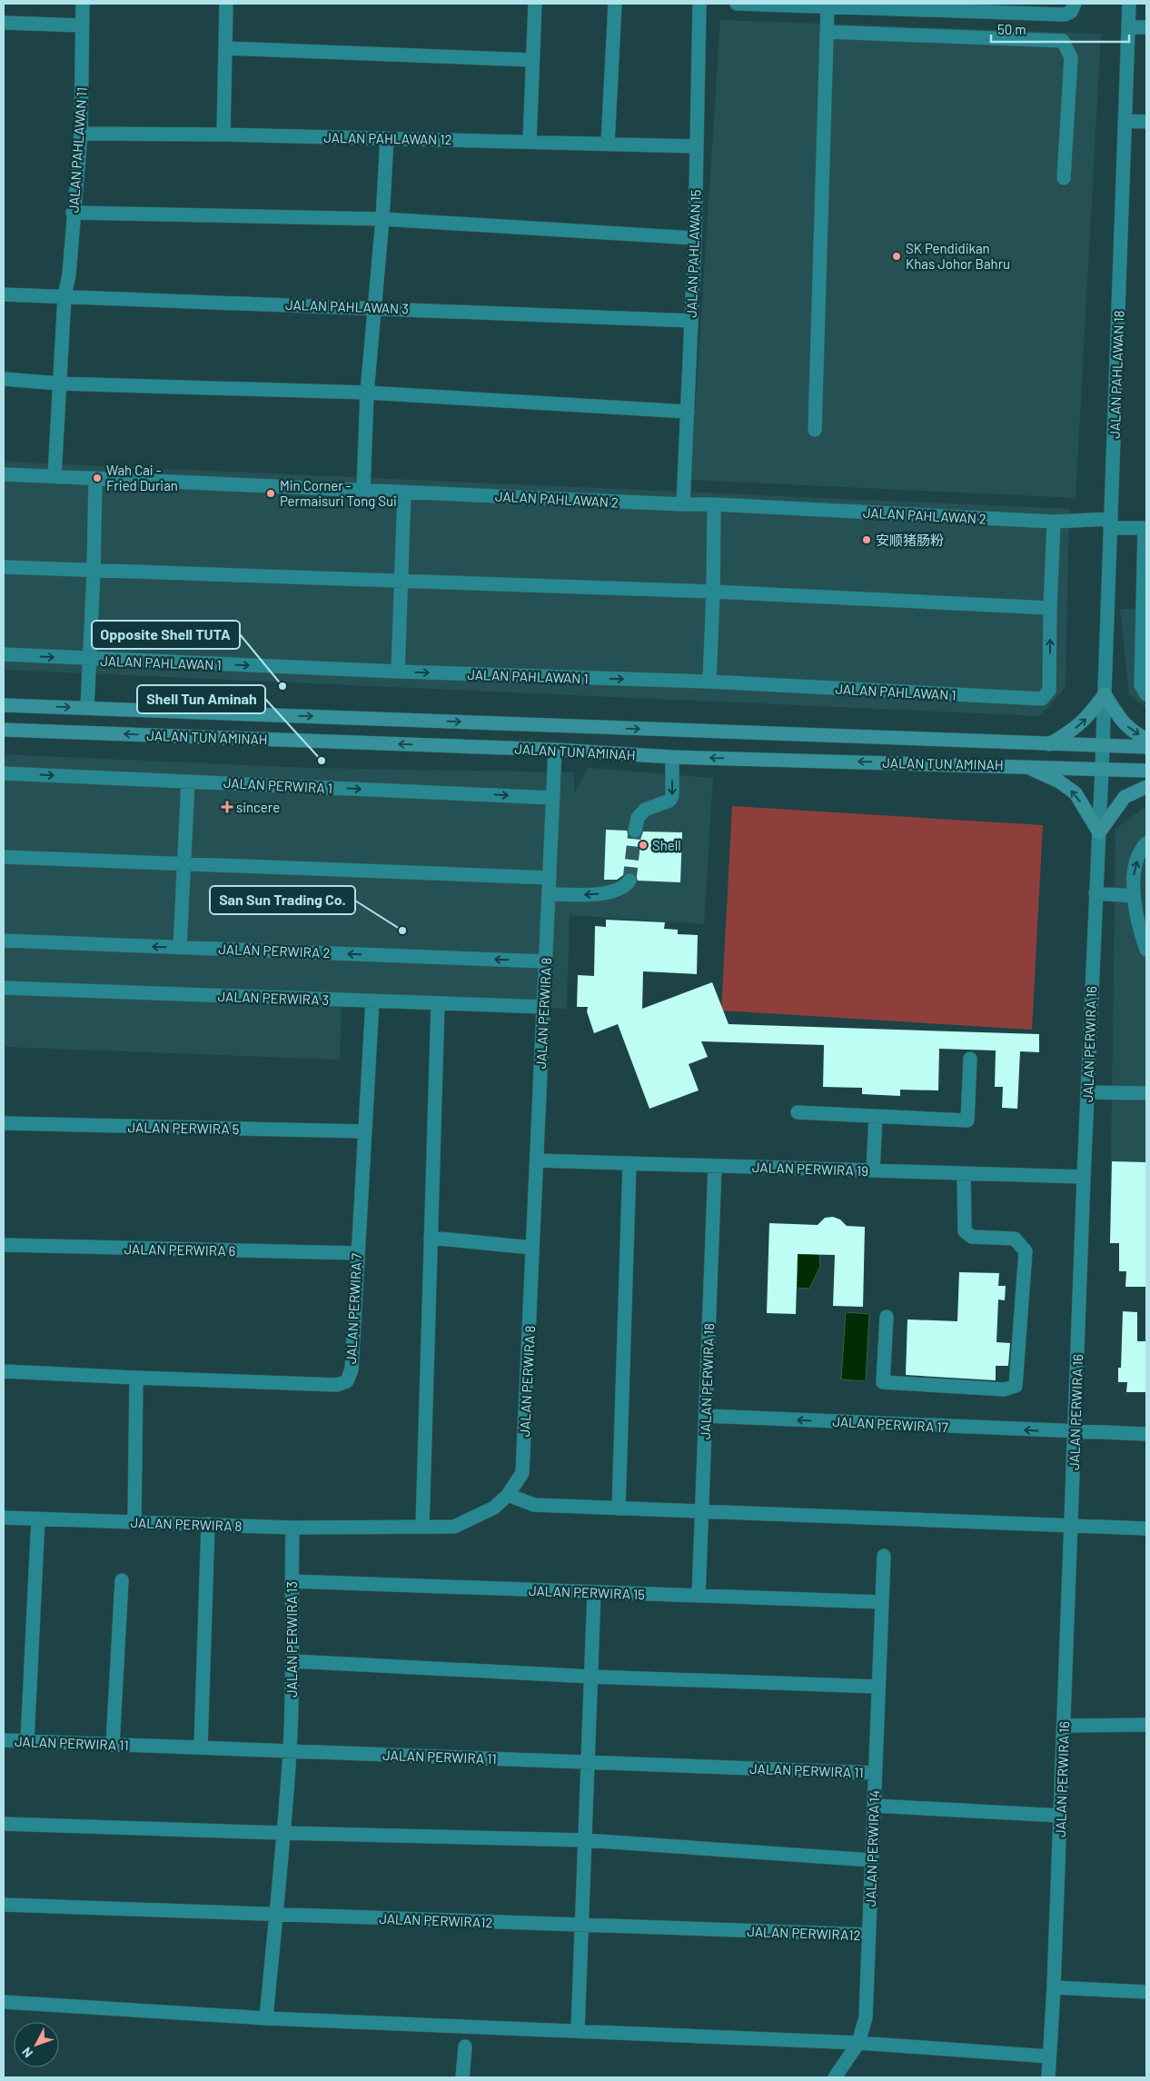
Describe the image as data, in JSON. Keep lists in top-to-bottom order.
{
  "streets": {
    "main road": ["JALAN TUN AMINAH"],
    "street": [
      "JALAN PAHLAWAN 12",
      "JALAN PAHLAWAN 11",
      "JALAN PAHLAWAN 15",
      "JALAN PAHLAWAN 3",
      "JALAN PAHLAWAN 18",
      "JALAN PAHLAWAN 2",
      "JALAN PAHLAWAN 1",
      "JALAN PERWIRA 1",
      "JALAN PERWIRA 2",
      "JALAN PERWIRA 3",
      "JALAN PERWIRA 8",
      "JALAN PERWIRA 16",
      "JALAN PERWIRA 5",
      "JALAN PERWIRA 19",
      "JALAN PERWIRA 6",
      "JALAN PERWIRA 7",
      "JALAN PERWIRA 18",
      "JALAN PERWIRA 17",
      "JALAN PERWIRA 15",
      "JALAN PERWIRA 13",
      "JALAN PERWIRA 11",
      "JALAN PERWIRA 14",
      "JALAN PERWIRA12"
    ]
  },
  "crossings": [
    ["JALAN PAHLAWAN 12", "JALAN PAHLAWAN 11"],
    ["JALAN PAHLAWAN 12", "JALAN PAHLAWAN 15"],
    ["JALAN PAHLAWAN 11", "JALAN PAHLAWAN 3"],
    ["JALAN PAHLAWAN 11", "JALAN PAHLAWAN 2"],
    ["JALAN PAHLAWAN 15", "JALAN PAHLAWAN 3"],
    ["JALAN PAHLAWAN 15", "JALAN PAHLAWAN 2"],
    ["JALAN PAHLAWAN 18", "JALAN PAHLAWAN 2"],
    ["JALAN PAHLAWAN 18", "JALAN TUN AMINAH"],
    ["JALAN PAHLAWAN 18", "JALAN PERWIRA 16"],
    ["JALAN TUN AMINAH", "JALAN PERWIRA 8"],
    ["JALAN TUN AMINAH", "JALAN PERWIRA 16"],
    ["JALAN PERWIRA 1", "JALAN PERWIRA 8"],
    ["JALAN PERWIRA 2", "JALAN PERWIRA 8"],
    ["JALAN PERWIRA 3", "JALAN PERWIRA 8"],
    ["JALAN PERWIRA 3", "JALAN PERWIRA 7"],
    ["JALAN PERWIRA 8", "JALAN PERWIRA 19"],
    ["JALAN PERWIRA 8", "JALAN PERWIRA 13"],
    ["JALAN PERWIRA 16", "JALAN PERWIRA 19"],
    ["JALAN PERWIRA 16", "JALAN PERWIRA 17"],
    ["JALAN PERWIRA 5", "JALAN PERWIRA 7"],
    ["JALAN PERWIRA 19", "JALAN PERWIRA 18"],
    ["JALAN PERWIRA 6", "JALAN PERWIRA 7"],
    ["JALAN PERWIRA 18", "JALAN PERWIRA 17"],
    ["JALAN PERWIRA 18", "JALAN PERWIRA 15"],
    ["JALAN PERWIRA 15", "JALAN PERWIRA 13"],
    ["JALAN PERWIRA 15", "JALAN PERWIRA 14"],
    ["JALAN PERWIRA 13", "JALAN PERWIRA 11"],
    ["JALAN PERWIRA 13", "JALAN PERWIRA12"],
    ["JALAN PERWIRA 11", "JALAN PERWIRA 14"],
    ["JALAN PERWIRA 14", "JALAN PERWIRA12"]
  ],
  "places": {
    "other": [
      "SK Pendidikan Khas Johor Bahru",
      "Wah Cai - Fried Durian",
      "Min Corner - Permaisuri Tong Sui",
      "安顺猪肠粉",
      "Opposite Shell TUTA",
      "Shell Tun Aminah",
      "Shell",
      "San Sun Trading Co."
    ],
    "health": ["sincere"]
  },
  "scale_bar": "50 m",
  "north": "bottom left"
}
